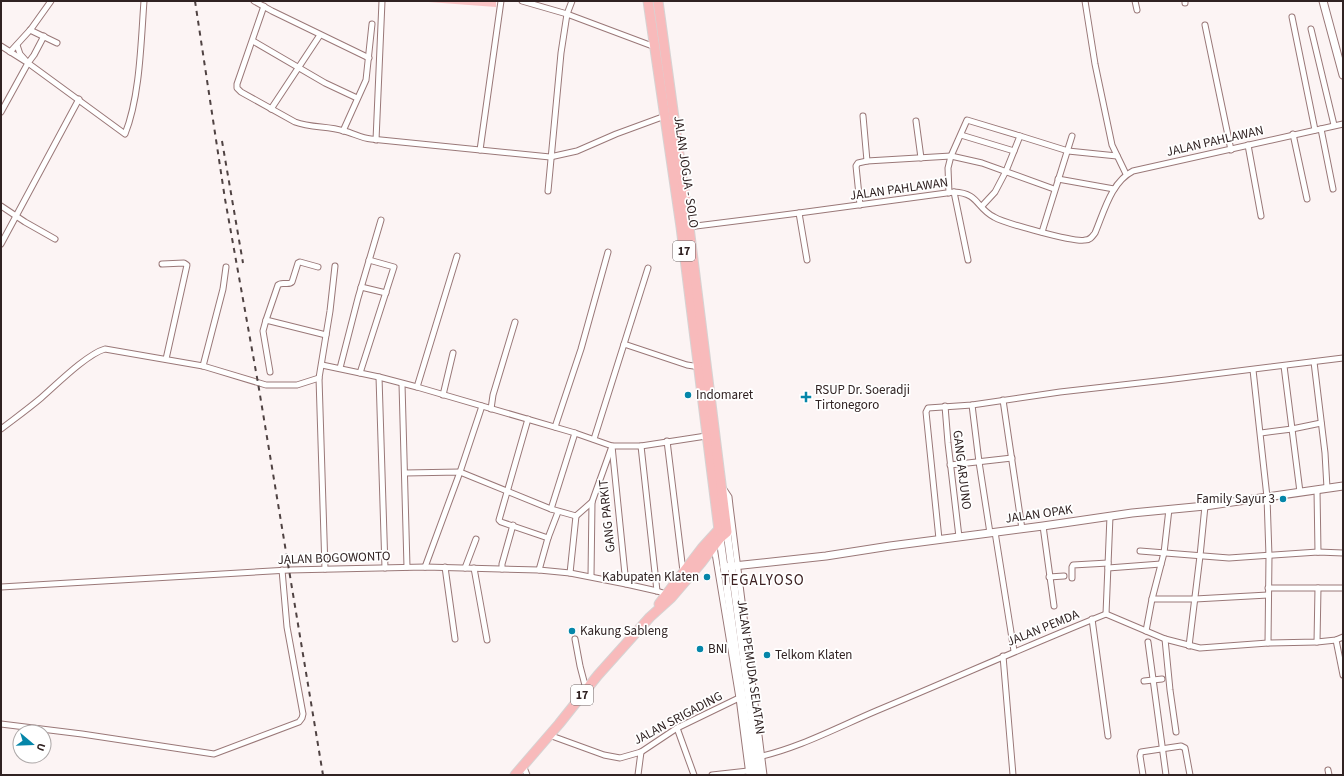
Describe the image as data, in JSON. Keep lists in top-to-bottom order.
{
  "streets": {
    "highway": ["JALAN JOGJA - SOLO", "17"],
    "street": [
      "JALAN PAHLAWAN",
      "GANG ARJUNO",
      "JALAN OPAK",
      "GANG PARKIT",
      "JALAN BOGOWONTO",
      "JALAN PEMDA",
      "JALAN PEMUDA SELATAN",
      "JALAN SRIGADING"
    ]
  },
  "crossings": [
    ["JALAN PAHLAWAN", "JALAN JOGJA - SOLO"],
    ["JALAN JOGJA - SOLO", "17"],
    ["JALAN JOGJA - SOLO", "JALAN PEMUDA SELATAN"],
    ["17", "JALAN BOGOWONTO"],
    ["17", "JALAN PEMUDA SELATAN"],
    ["17", "JALAN SRIGADING"],
    ["GANG ARJUNO", "JALAN OPAK"],
    ["JALAN OPAK", "JALAN PEMUDA SELATAN"],
    ["GANG PARKIT", "JALAN BOGOWONTO"],
    ["JALAN PEMDA", "JALAN PEMUDA SELATAN"],
    ["JALAN PEMUDA SELATAN", "JALAN SRIGADING"]
  ],
  "districts": ["TEGALYOSO"],
  "places": {
    "other": [
      "Indomaret",
      "Family Sayur 3",
      "Kabupaten Klaten",
      "Kakung Sableng",
      "BNI",
      "Telkom Klaten"
    ],
    "health": ["RSUP Dr. Soeradji Tirtonegoro"]
  },
  "north": "right"
}
